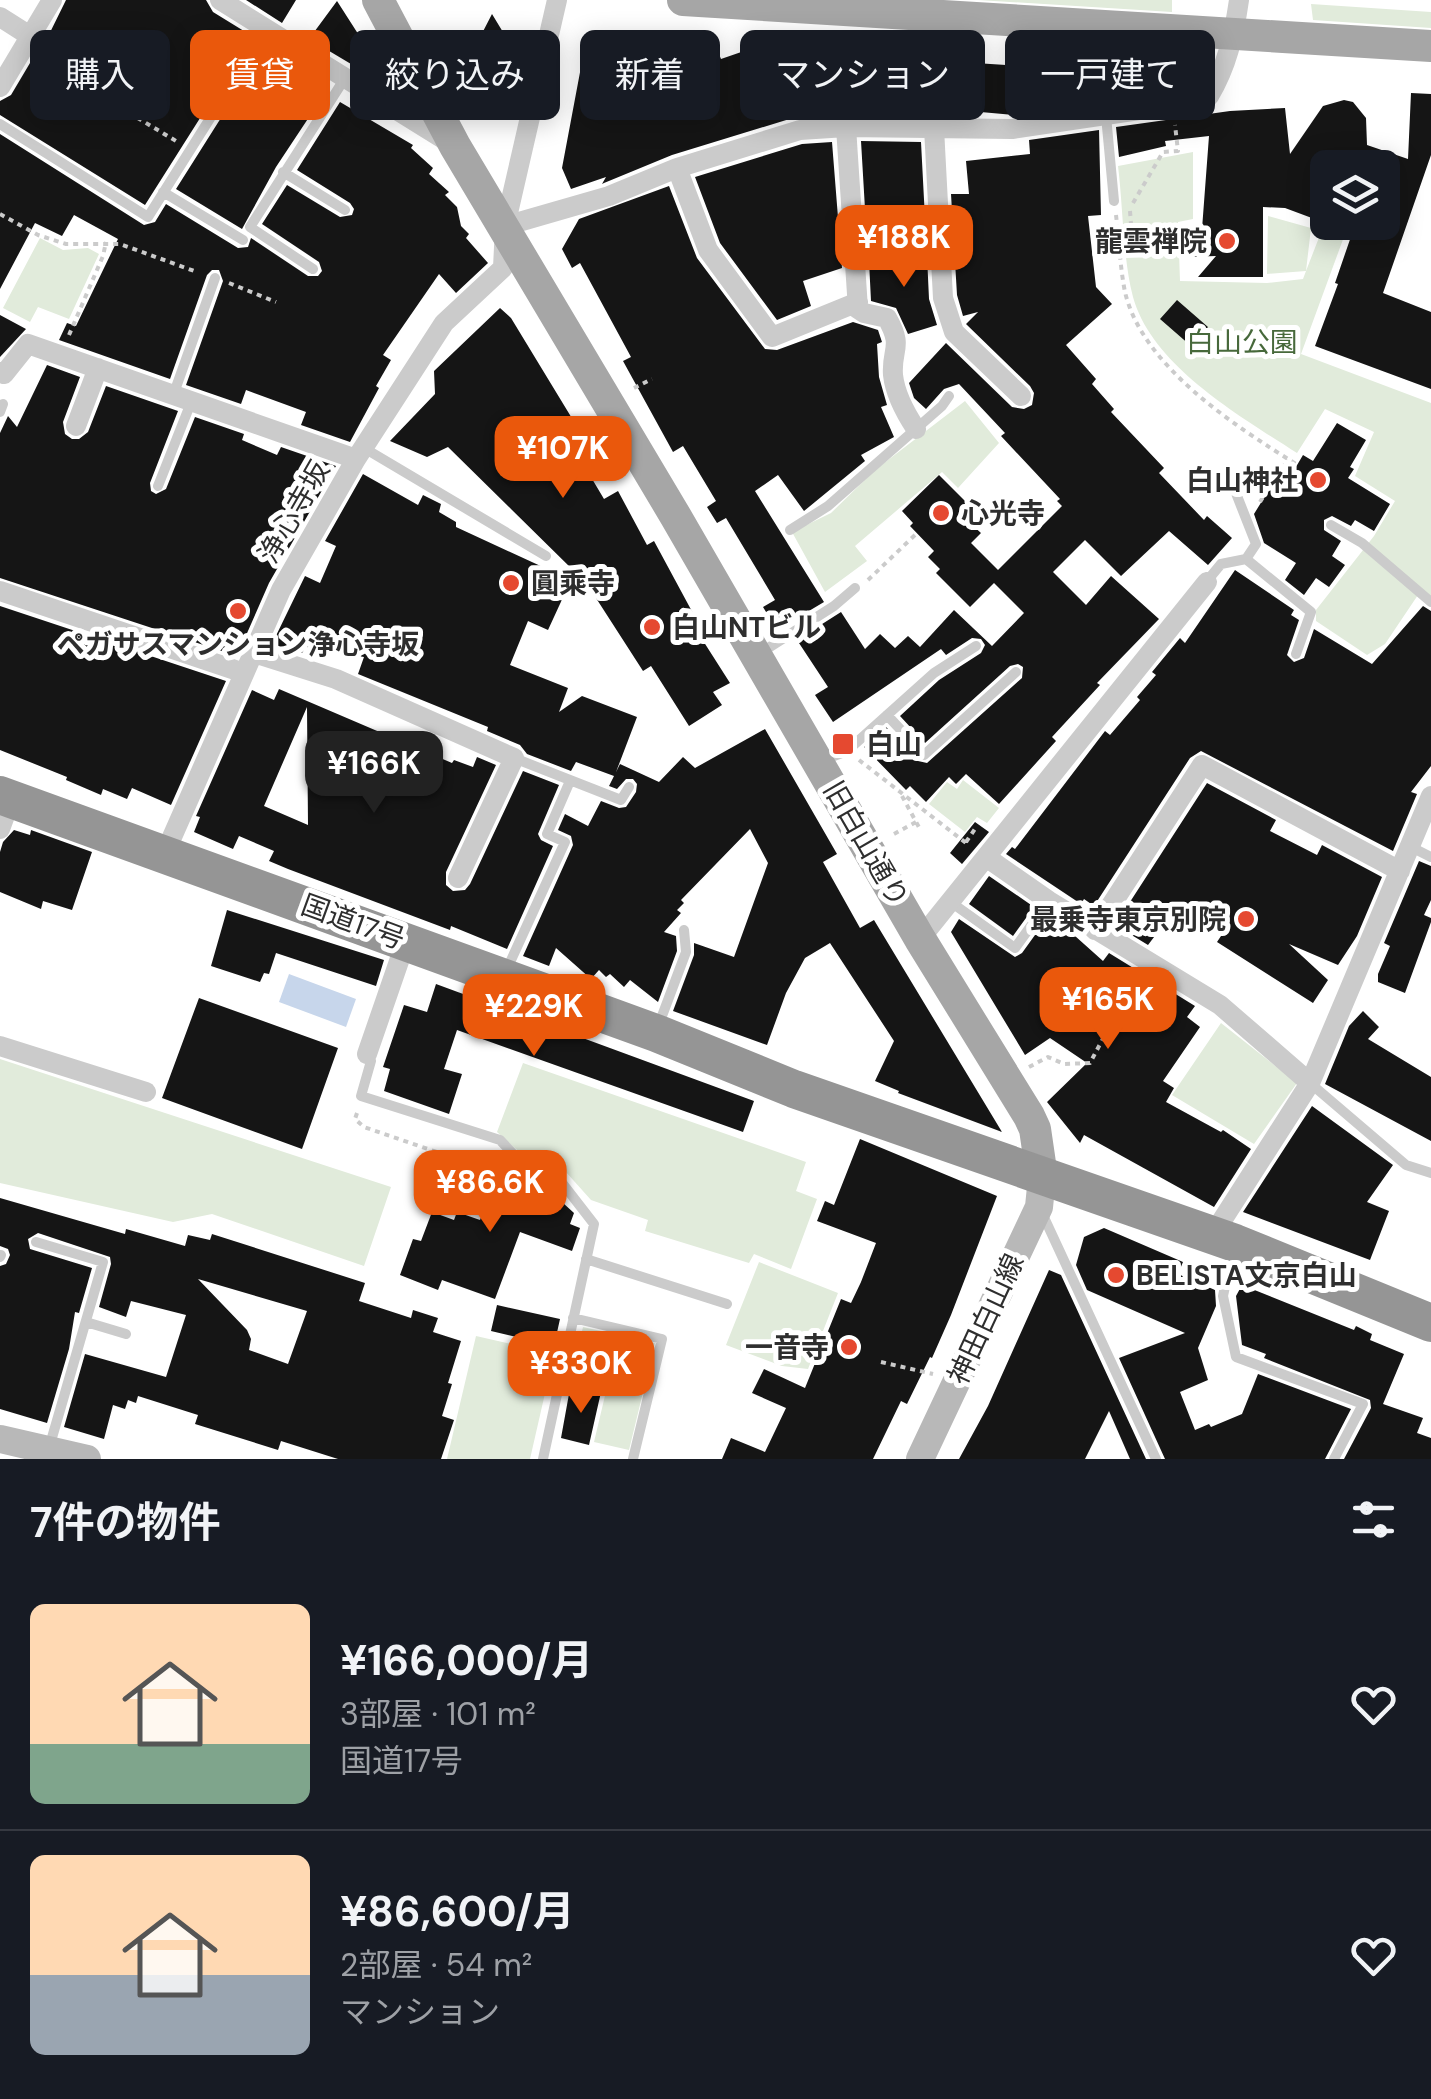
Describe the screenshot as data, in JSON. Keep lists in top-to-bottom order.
{
  "streets": {
    "highway": ["国道17号"],
    "main road": ["旧白山通り", "神田白山線"],
    "street": ["浄心寺坂"]
  },
  "crossings": [
    ["浄心寺坂", "旧白山通り"],
    ["浄心寺坂", "国道17号"],
    ["旧白山通り", "国道17号"],
    ["旧白山通り", "神田白山線"],
    ["国道17号", "神田白山線"]
  ],
  "parks": ["白山公園"],
  "places": {
    "other": [
      "龍雲禅院",
      "白山神社",
      "心光寺",
      "圓乘寺",
      "ペガサスマンション浄心寺坂",
      "白山NTビル",
      "最乗寺東京別院",
      "BELISTA文京白山",
      "一音寺"
    ],
    "transit": ["白山"]
  },
  "page": {
    "chip": [
      "購入",
      "賃貸",
      "絞り込み",
      "新着",
      "マンション",
      "一戸建て"
    ],
    "price": [
      "¥188K",
      "¥107K",
      "¥166K",
      "¥165K",
      "¥229K",
      "¥86.6K",
      "¥330K"
    ],
    "heading": "7件の物件",
    "list": [
      {
        "name": "¥166,000/月",
        "note": "3部屋 · 101 m² · 国道17号"
      },
      {
        "name": "¥86,600/月",
        "note": "2部屋 · 54 m² · マンション"
      }
    ]
  }
}
